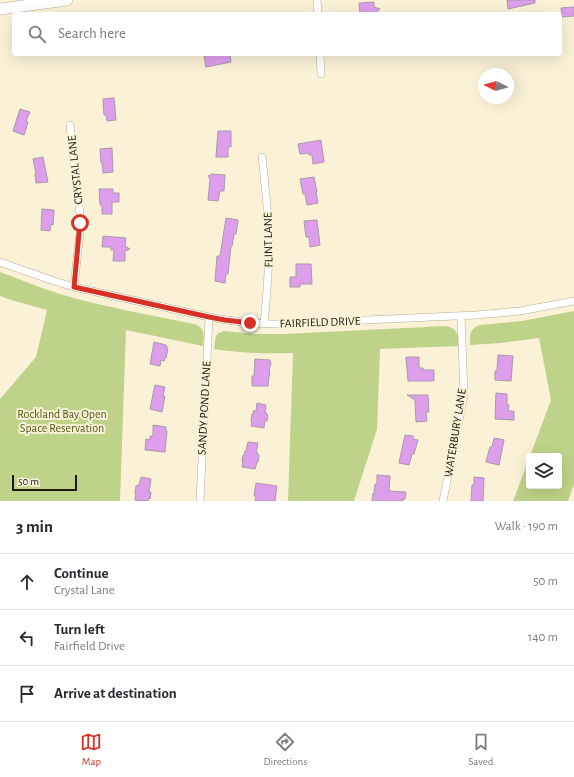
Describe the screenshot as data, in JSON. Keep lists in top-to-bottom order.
{
  "streets": {
    "street": [
      "CRYSTAL LANE",
      "FLINT LANE",
      "FAIRFIELD DRIVE",
      "SANDY POND LANE",
      "WATERBURY LANE"
    ]
  },
  "crossings": [
    ["CRYSTAL LANE", "FAIRFIELD DRIVE"],
    ["FLINT LANE", "FAIRFIELD DRIVE"],
    ["FAIRFIELD DRIVE", "SANDY POND LANE"],
    ["FAIRFIELD DRIVE", "WATERBURY LANE"]
  ],
  "parks": ["Rockland Bay Open Space Reservation"],
  "scale_bar": "50 m",
  "north": "left",
  "page": {
    "search": "Search here",
    "scale": "50 m",
    "heading": ["3 min", "Walk · 190 m"],
    "list": [
      ["Continue", "Crystal Lane", "50 m"],
      ["Turn left", "Fairfield Drive", "140 m"],
      "Arrive at destination"
    ],
    "nav": ["Map", "Directions", "Saved"]
  }
}
